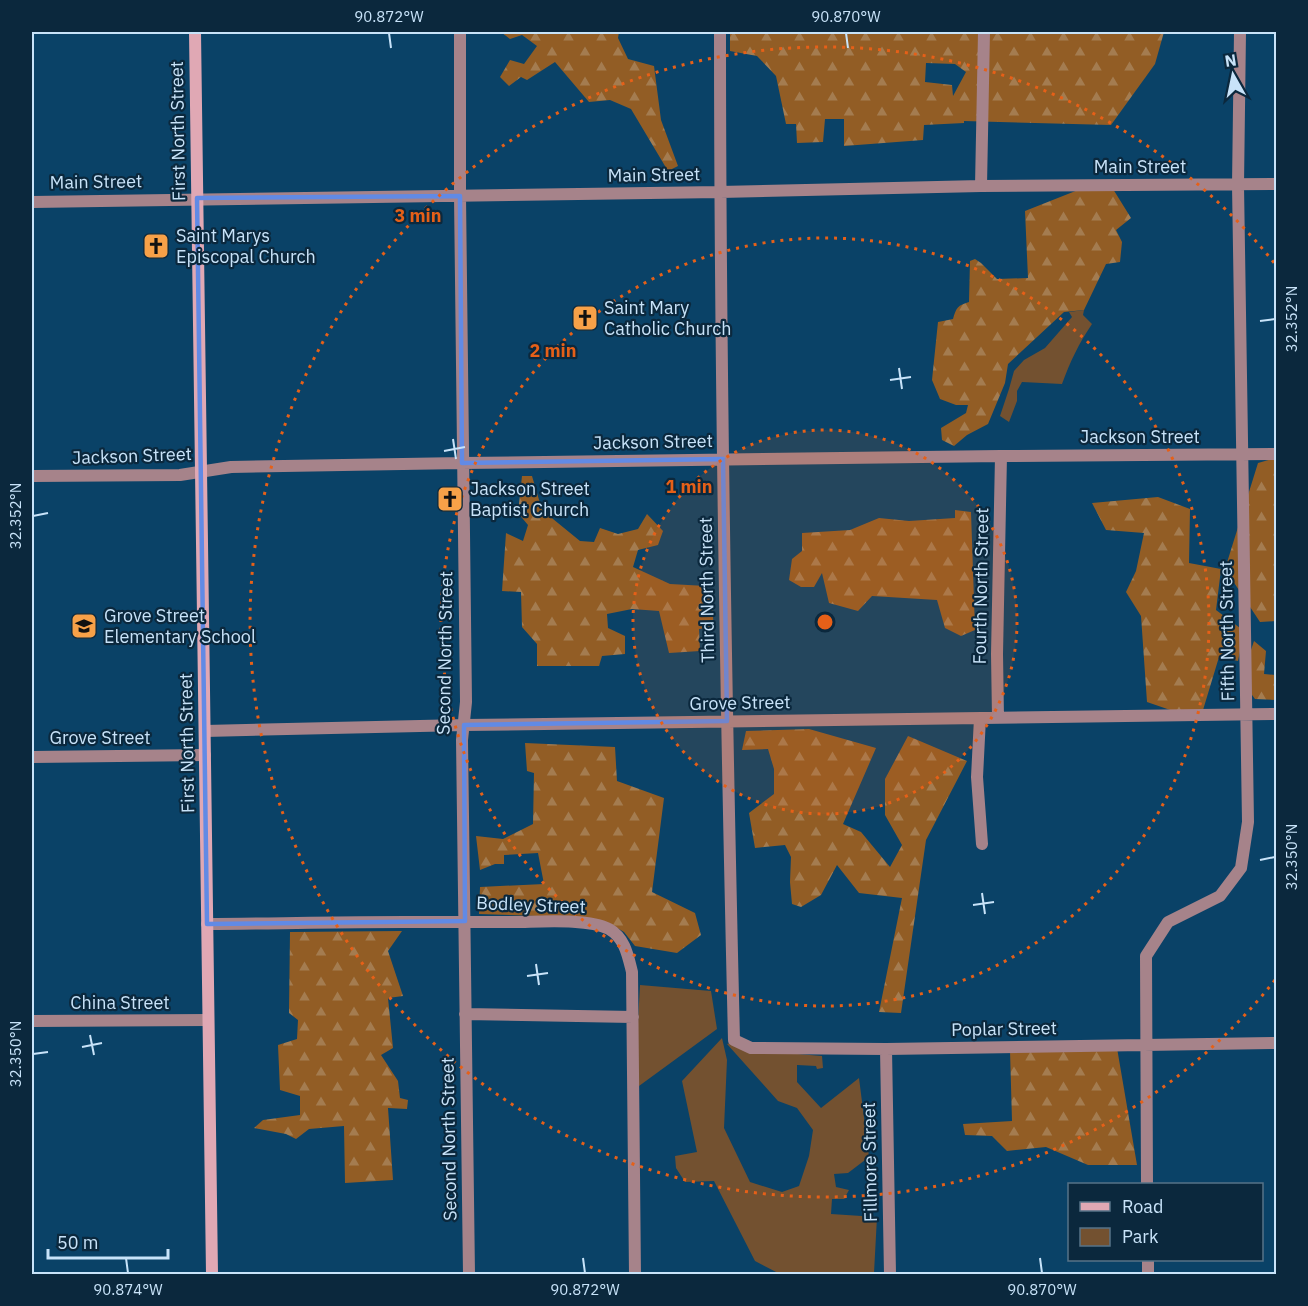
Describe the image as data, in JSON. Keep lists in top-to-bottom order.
{
  "streets": {
    "street": [
      "First North Street",
      "Main Street",
      "Jackson Street",
      "Fourth North Street",
      "Third North Street",
      "Fifth North Street",
      "Second North Street",
      "Grove Street",
      "Bodley Street",
      "China Street",
      "Poplar Street",
      "Fillmore Street"
    ]
  },
  "crossings": [
    ["First North Street", "Main Street"],
    ["First North Street", "Jackson Street"],
    ["First North Street", "Grove Street"],
    ["First North Street", "Bodley Street"],
    ["First North Street", "China Street"],
    ["Main Street", "Third North Street"],
    ["Main Street", "Fifth North Street"],
    ["Main Street", "Second North Street"],
    ["Jackson Street", "Fourth North Street"],
    ["Jackson Street", "Third North Street"],
    ["Jackson Street", "Fifth North Street"],
    ["Jackson Street", "Second North Street"],
    ["Fourth North Street", "Grove Street"],
    ["Third North Street", "Grove Street"],
    ["Third North Street", "Poplar Street"],
    ["Fifth North Street", "Grove Street"],
    ["Fifth North Street", "Poplar Street"],
    ["Second North Street", "Grove Street"],
    ["Second North Street", "Bodley Street"],
    ["Poplar Street", "Fillmore Street"]
  ],
  "places": {
    "church": ["Saint Marys Episcopal Church", "Saint Mary Catholic Church", "Jackson Street Baptist Church"],
    "school or university": ["Grove Street Elementary School"]
  },
  "legend": ["Road", "Park"],
  "scale_bar": "50 m",
  "north": "top",
  "coordinates": [
    "90.872°W",
    "90.870°W",
    "32.352°N",
    "32.350°N",
    "90.874°W"
  ],
  "rings": ["3 min", "2 min", "1 min"]
}
